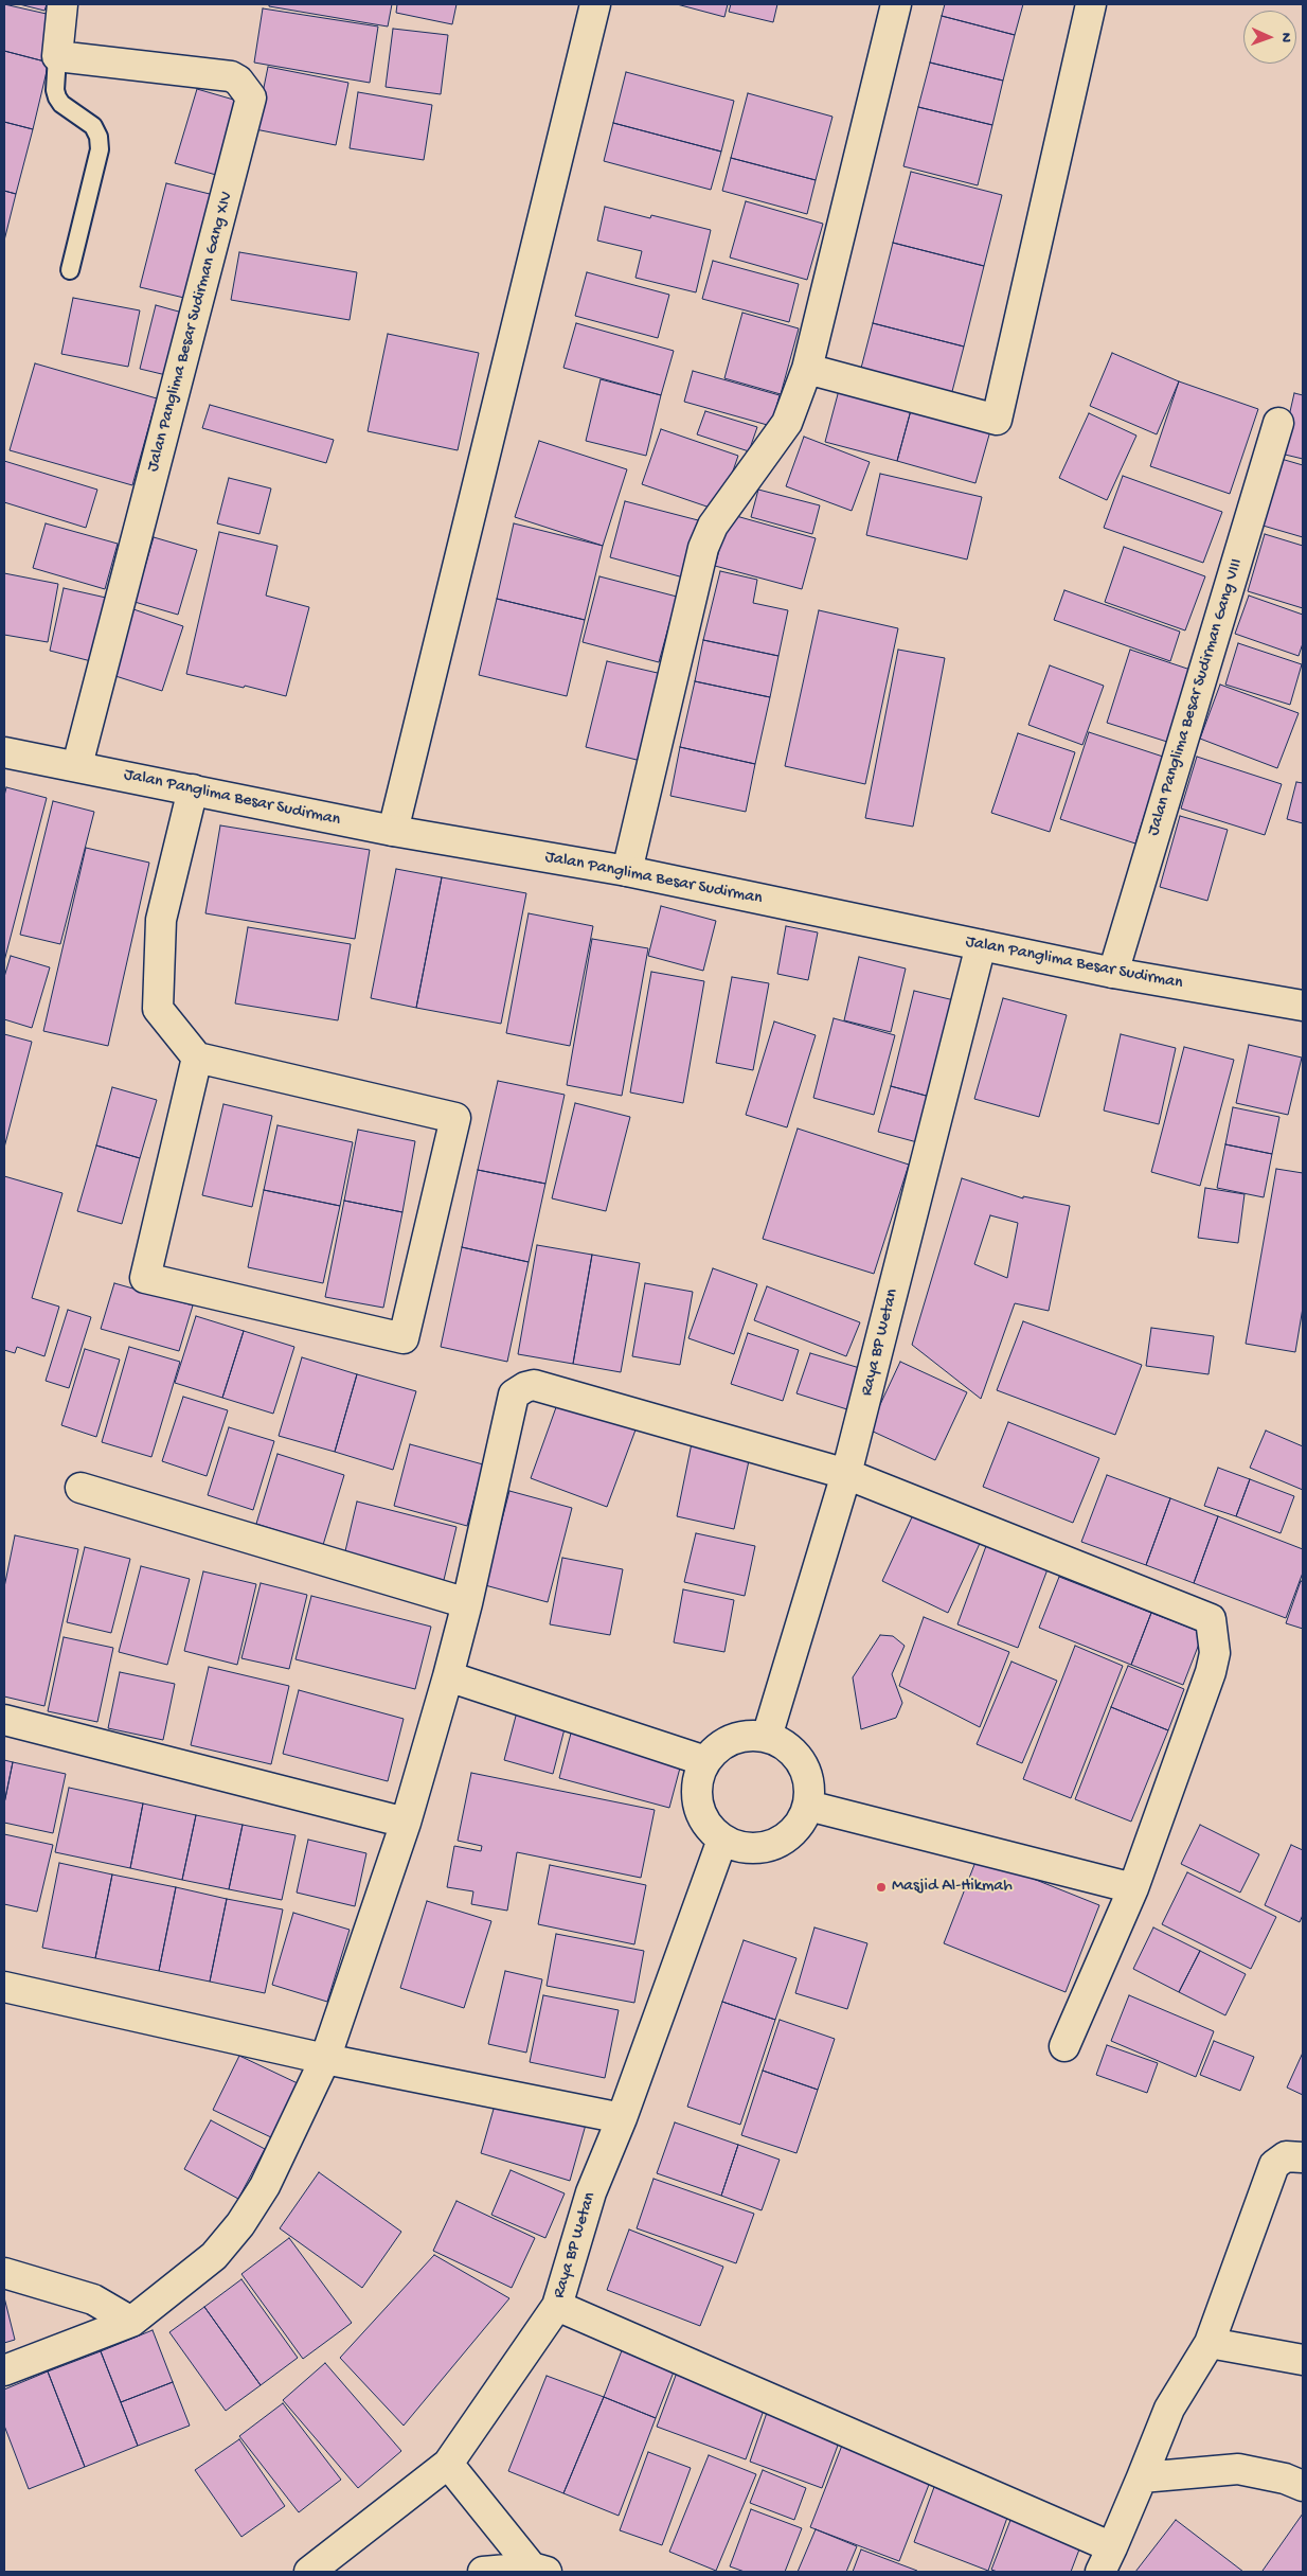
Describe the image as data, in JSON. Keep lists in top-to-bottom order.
{
  "streets": {
    "street": [
      "Jalan Panglima Besar Sudirman Gang XIV",
      "Jalan Panglima Besar Sudirman Gang VIII",
      "Jalan Panglima Besar Sudirman",
      "Raya BP Wetan"
    ]
  },
  "crossings": [
    ["Jalan Panglima Besar Sudirman Gang XIV", "Jalan Panglima Besar Sudirman"],
    ["Jalan Panglima Besar Sudirman Gang VIII", "Jalan Panglima Besar Sudirman"],
    ["Jalan Panglima Besar Sudirman", "Raya BP Wetan"]
  ],
  "places": ["Masjid Al-Hikmah"],
  "north": "right"
}
